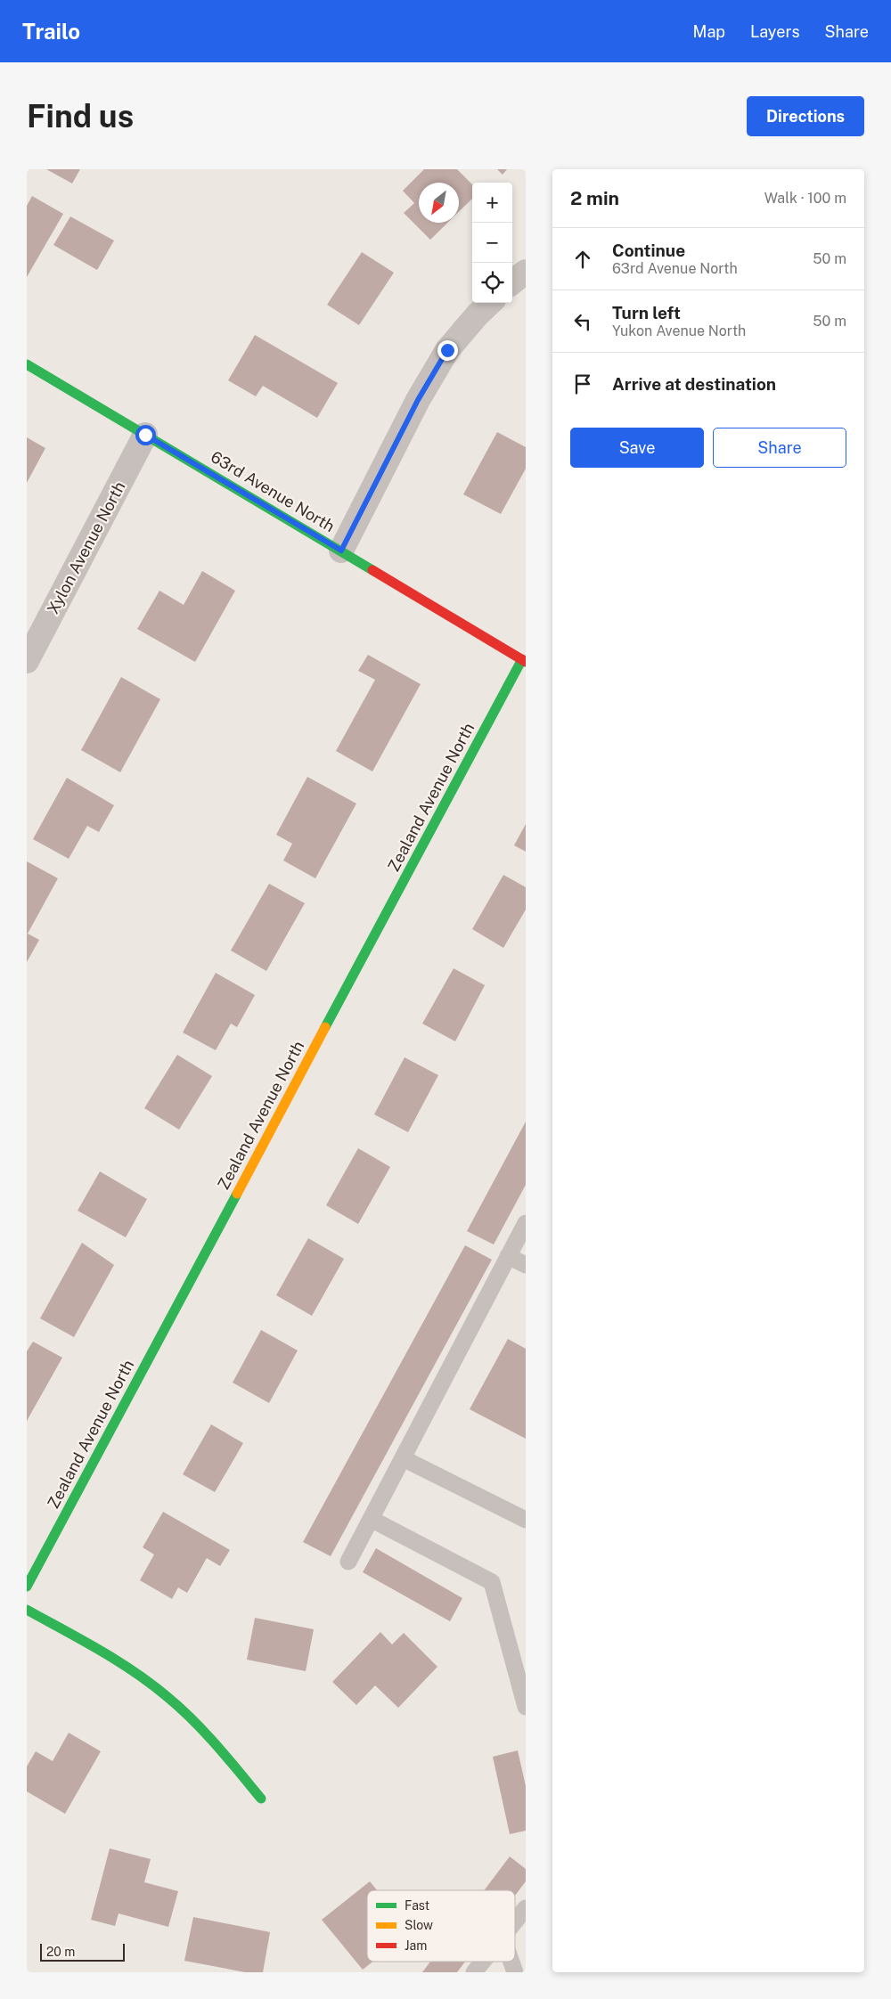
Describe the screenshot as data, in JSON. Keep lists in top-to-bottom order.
{
  "streets": {
    "street": ["63rd Avenue North", "Xylon Avenue North", "Zealand Avenue North"]
  },
  "crossings": [
    ["63rd Avenue North", "Xylon Avenue North"],
    ["63rd Avenue North", "Zealand Avenue North"]
  ],
  "legend": ["Fast", "Slow", "Jam"],
  "scale_bar": "20 m",
  "north": "bottom left",
  "page": {
    "header": "Trailo",
    "nav": ["Map", "Layers", "Share"],
    "buttons": [
      "Directions",
      ["Save", "Share"]
    ],
    "title": "Find us",
    "heading": ["2 min", "Walk · 100 m"],
    "map_buttons": ["+", "−"],
    "list": [
      ["Continue", "63rd Avenue North", "50 m"],
      ["Turn left", "Yukon Avenue North", "50 m"],
      "Arrive at destination"
    ],
    "scale": "20 m"
  }
}
